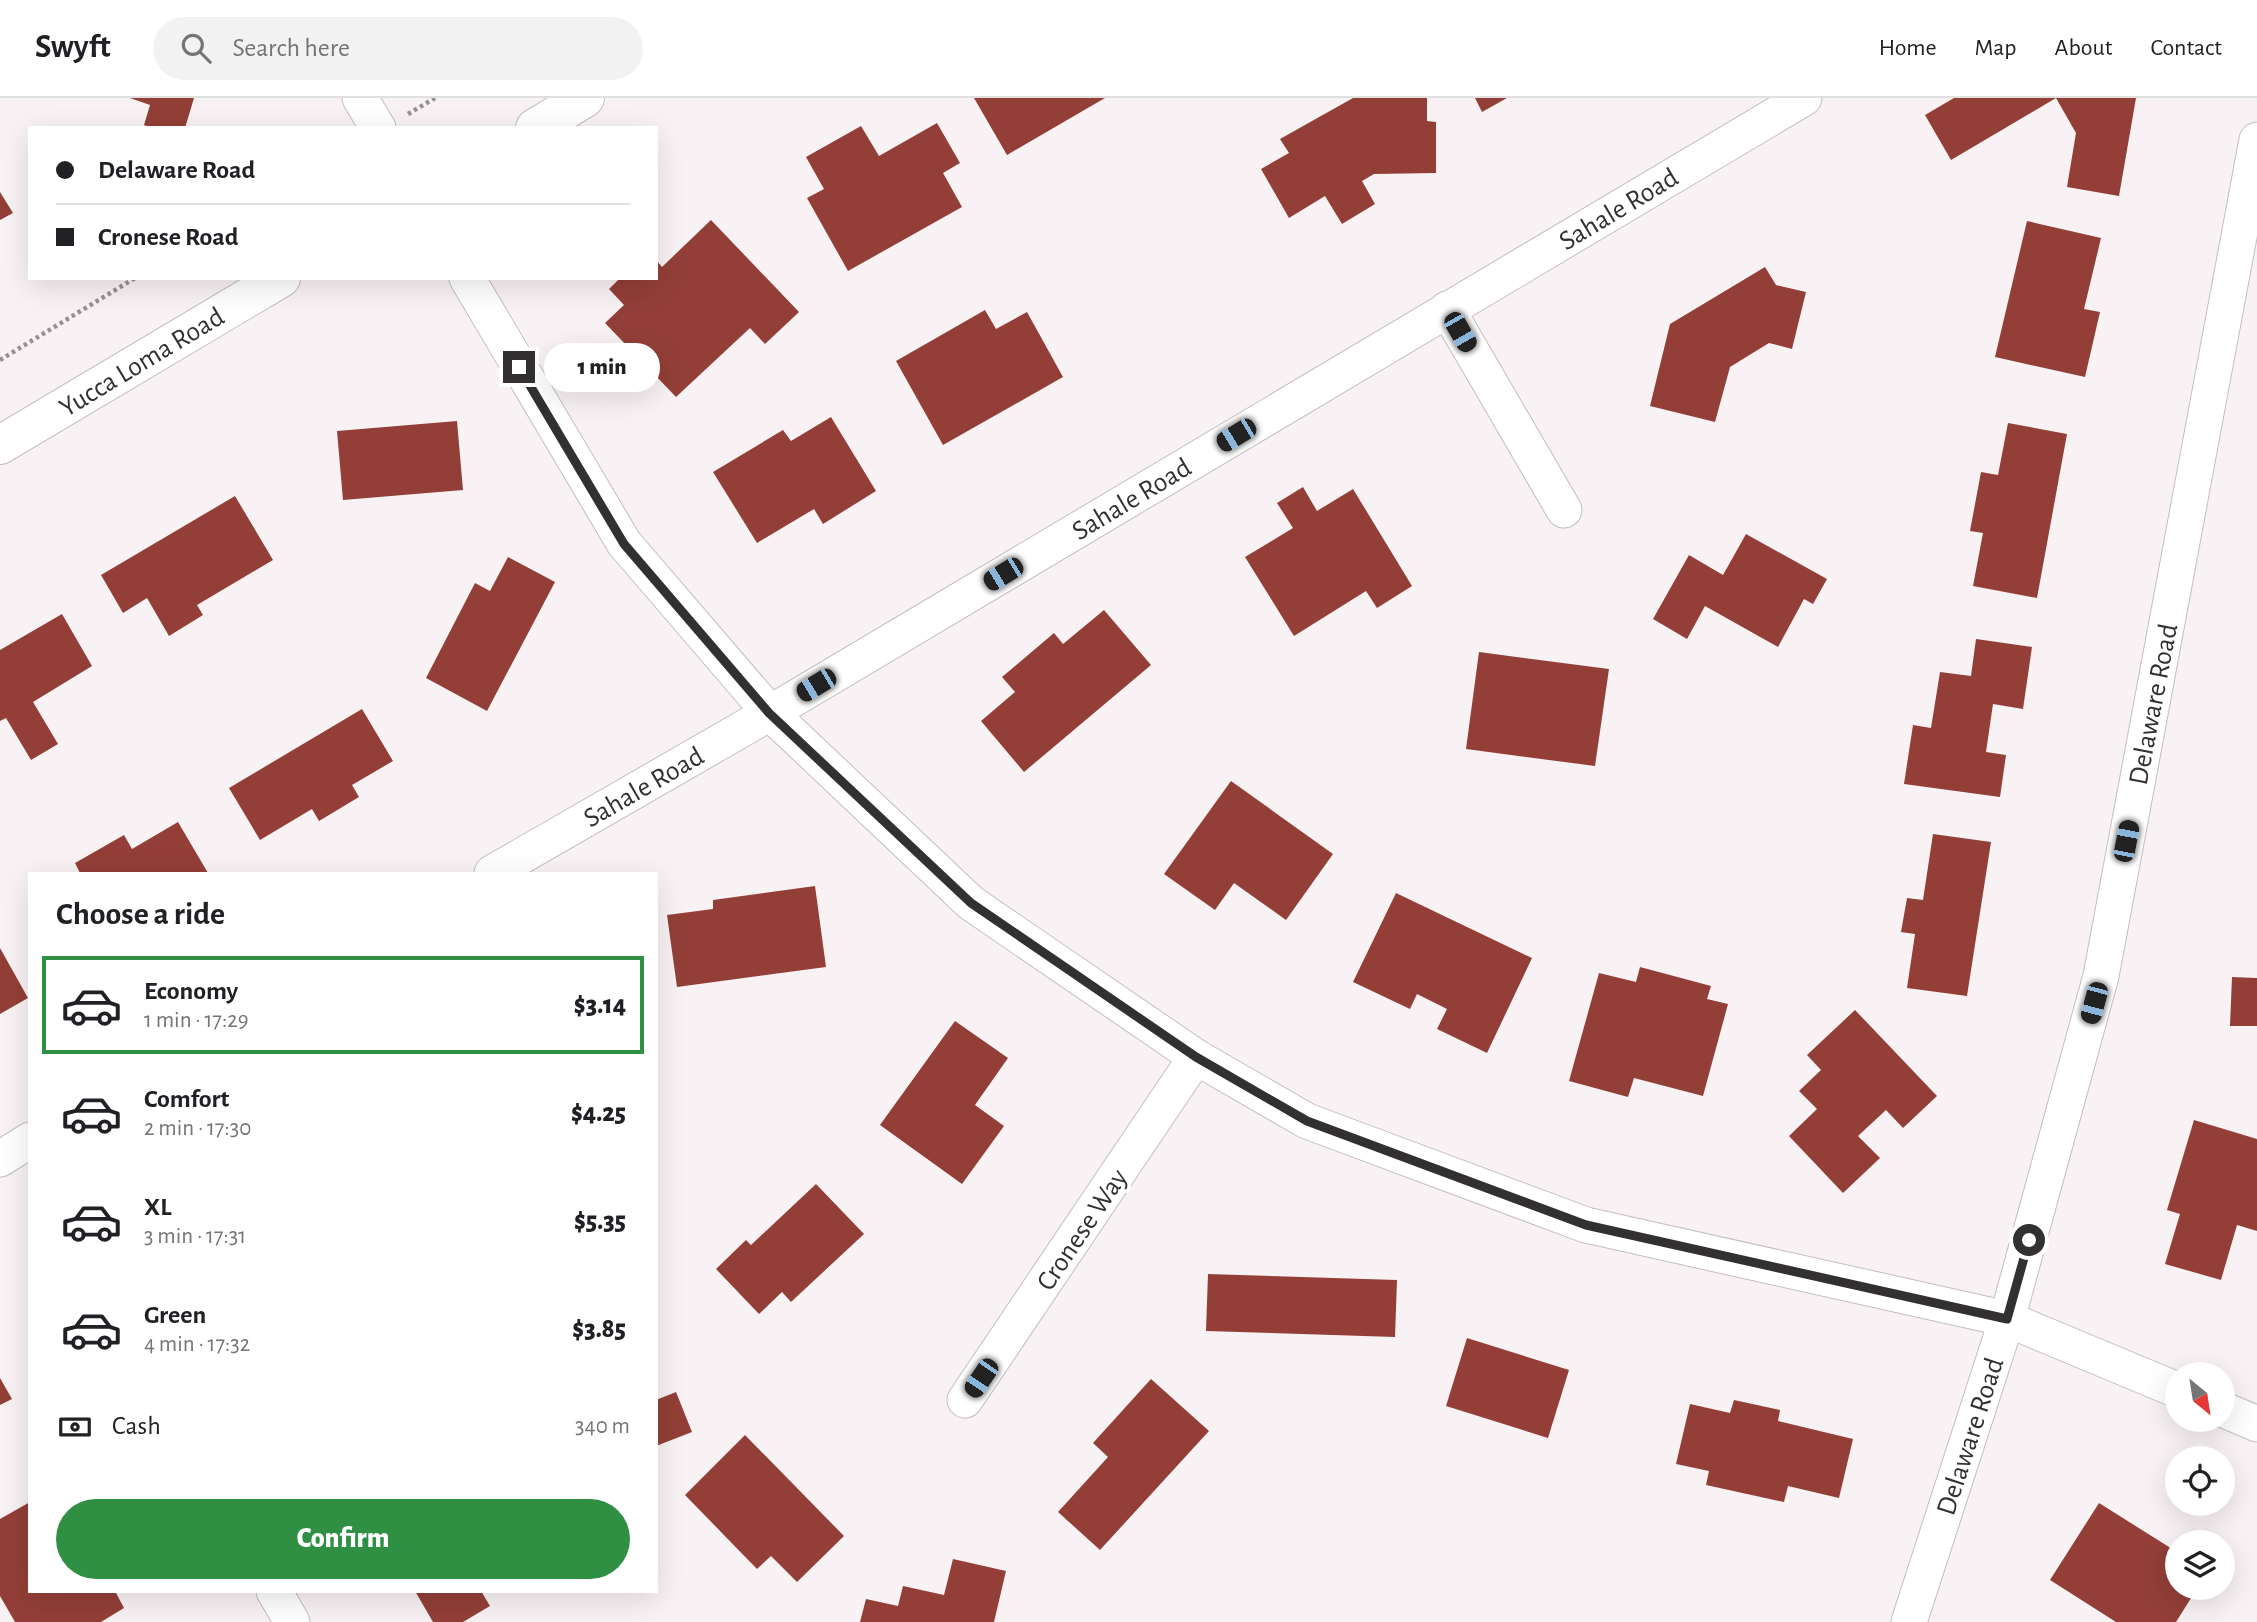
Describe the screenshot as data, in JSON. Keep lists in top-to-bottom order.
{
  "streets": {
    "main road": ["Yucca Loma Road"],
    "street": ["Sahale Road", "Delaware Road", "Cronese Way"]
  },
  "north": "bottom right",
  "page": {
    "header": "Swyft",
    "search": "Search here",
    "nav": [
      "Home",
      "Map",
      "About",
      "Contact"
    ],
    "banner": ["Delaware Road", "Cronese Road"],
    "bubble": "1 min",
    "heading": "Choose a ride",
    "list": [
      {
        "name": "Economy",
        "note": "1 min · 17:29",
        "value": "$3.14"
      },
      {
        "name": "Comfort",
        "note": "2 min · 17:30",
        "value": "$4.25"
      },
      {
        "name": "XL",
        "note": "3 min · 17:31",
        "value": "$5.35"
      },
      {
        "name": "Green",
        "note": "4 min · 17:32",
        "value": "$3.85"
      }
    ],
    "pay": ["Cash", "340 m"],
    "buttons": "Confirm"
  }
}
